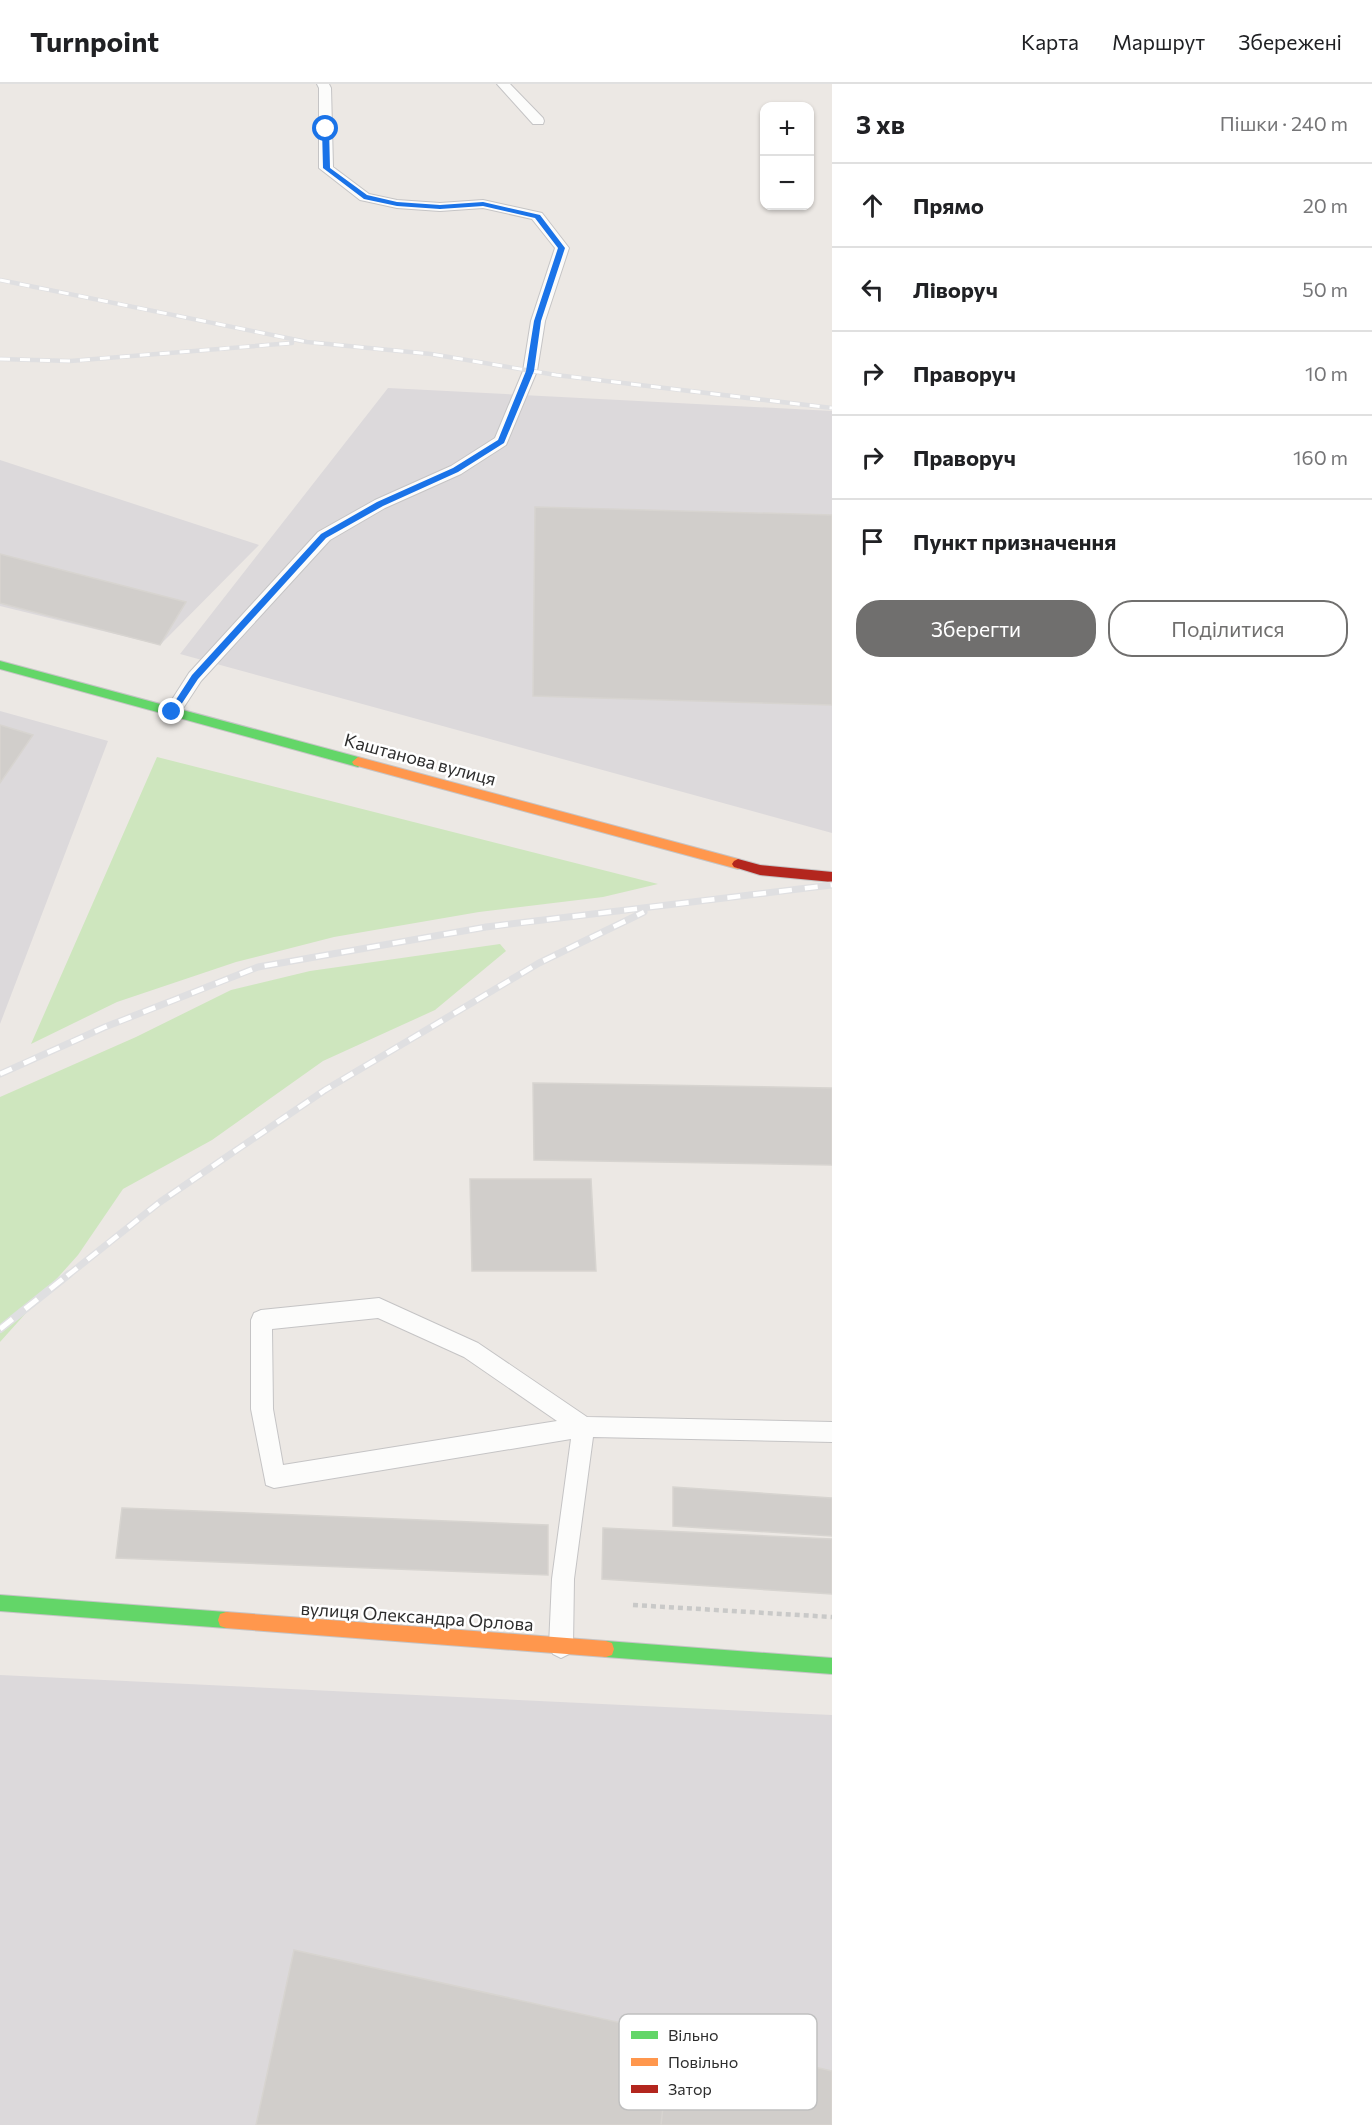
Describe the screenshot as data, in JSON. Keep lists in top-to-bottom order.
{
  "streets": {
    "street": ["Каштанова вулиця", "вулиця Олександра Орлова"]
  },
  "legend": ["Вільно", "Повільно", "Затор"],
  "page": {
    "header": "Turnpoint",
    "nav": ["Карта", "Маршрут", "Збережені"],
    "heading": ["3 хв", "Пішки · 240 m"],
    "map_buttons": ["+", "−"],
    "list": [
      ["Прямо", "20 m"],
      ["Ліворуч", "50 m"],
      ["Праворуч", "10 m"],
      ["Праворуч", "160 m"],
      "Пункт призначення"
    ],
    "buttons": ["Зберегти", "Поділитися"]
  }
}
